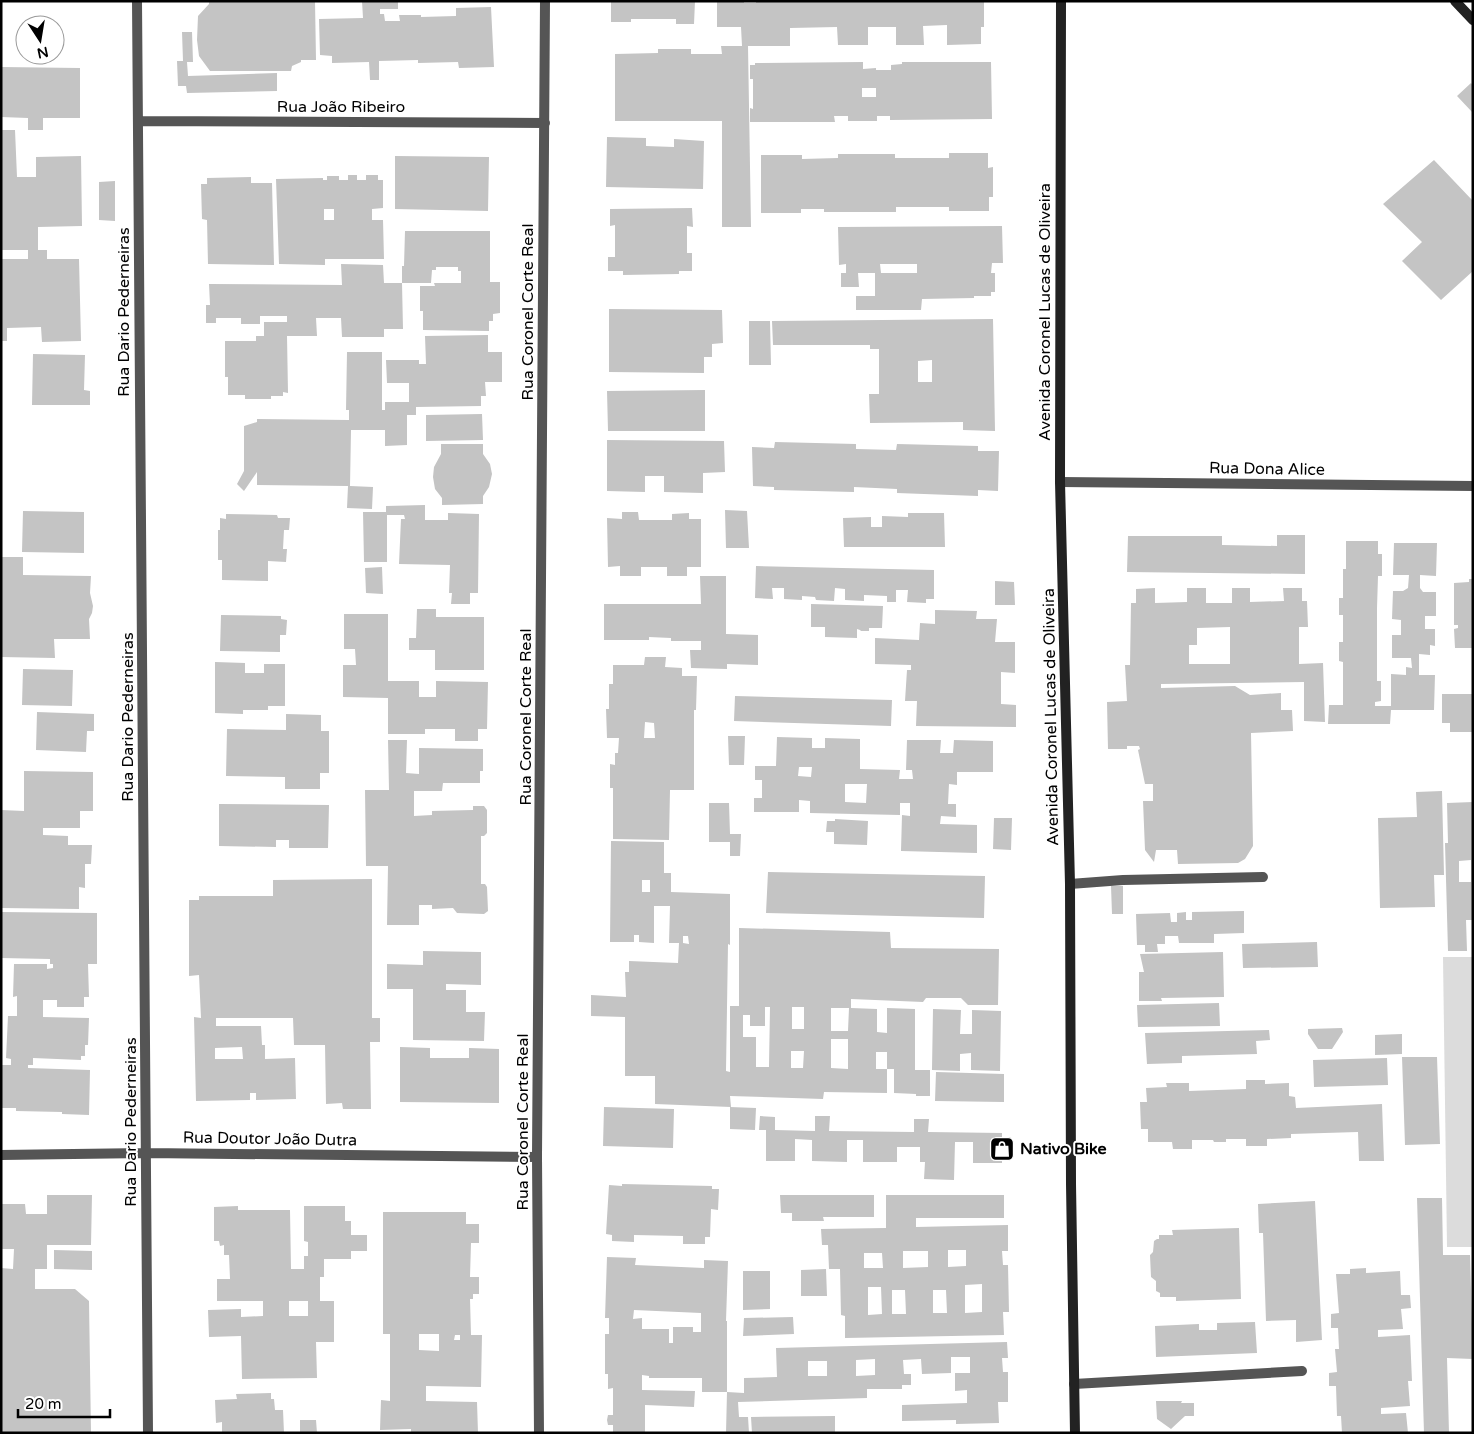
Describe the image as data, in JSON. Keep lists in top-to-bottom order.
{
  "streets": {
    "street": [
      "Rua João Ribeiro",
      "Rua Dario Pederneiras",
      "Rua Coronel Corte Real",
      "Avenida Coronel Lucas de Oliveira",
      "Rua Dona Alice",
      "Rua Doutor João Dutra"
    ]
  },
  "crossings": [
    ["Rua João Ribeiro", "Rua Dario Pederneiras"],
    ["Rua João Ribeiro", "Rua Coronel Corte Real"],
    ["Rua Dario Pederneiras", "Rua Doutor João Dutra"],
    ["Rua Coronel Corte Real", "Rua Doutor João Dutra"],
    ["Avenida Coronel Lucas de Oliveira", "Rua Dona Alice"]
  ],
  "places": {
    "shop": ["Nativo Bike"]
  },
  "scale_bar": "20 m",
  "north": "bottom"
}
